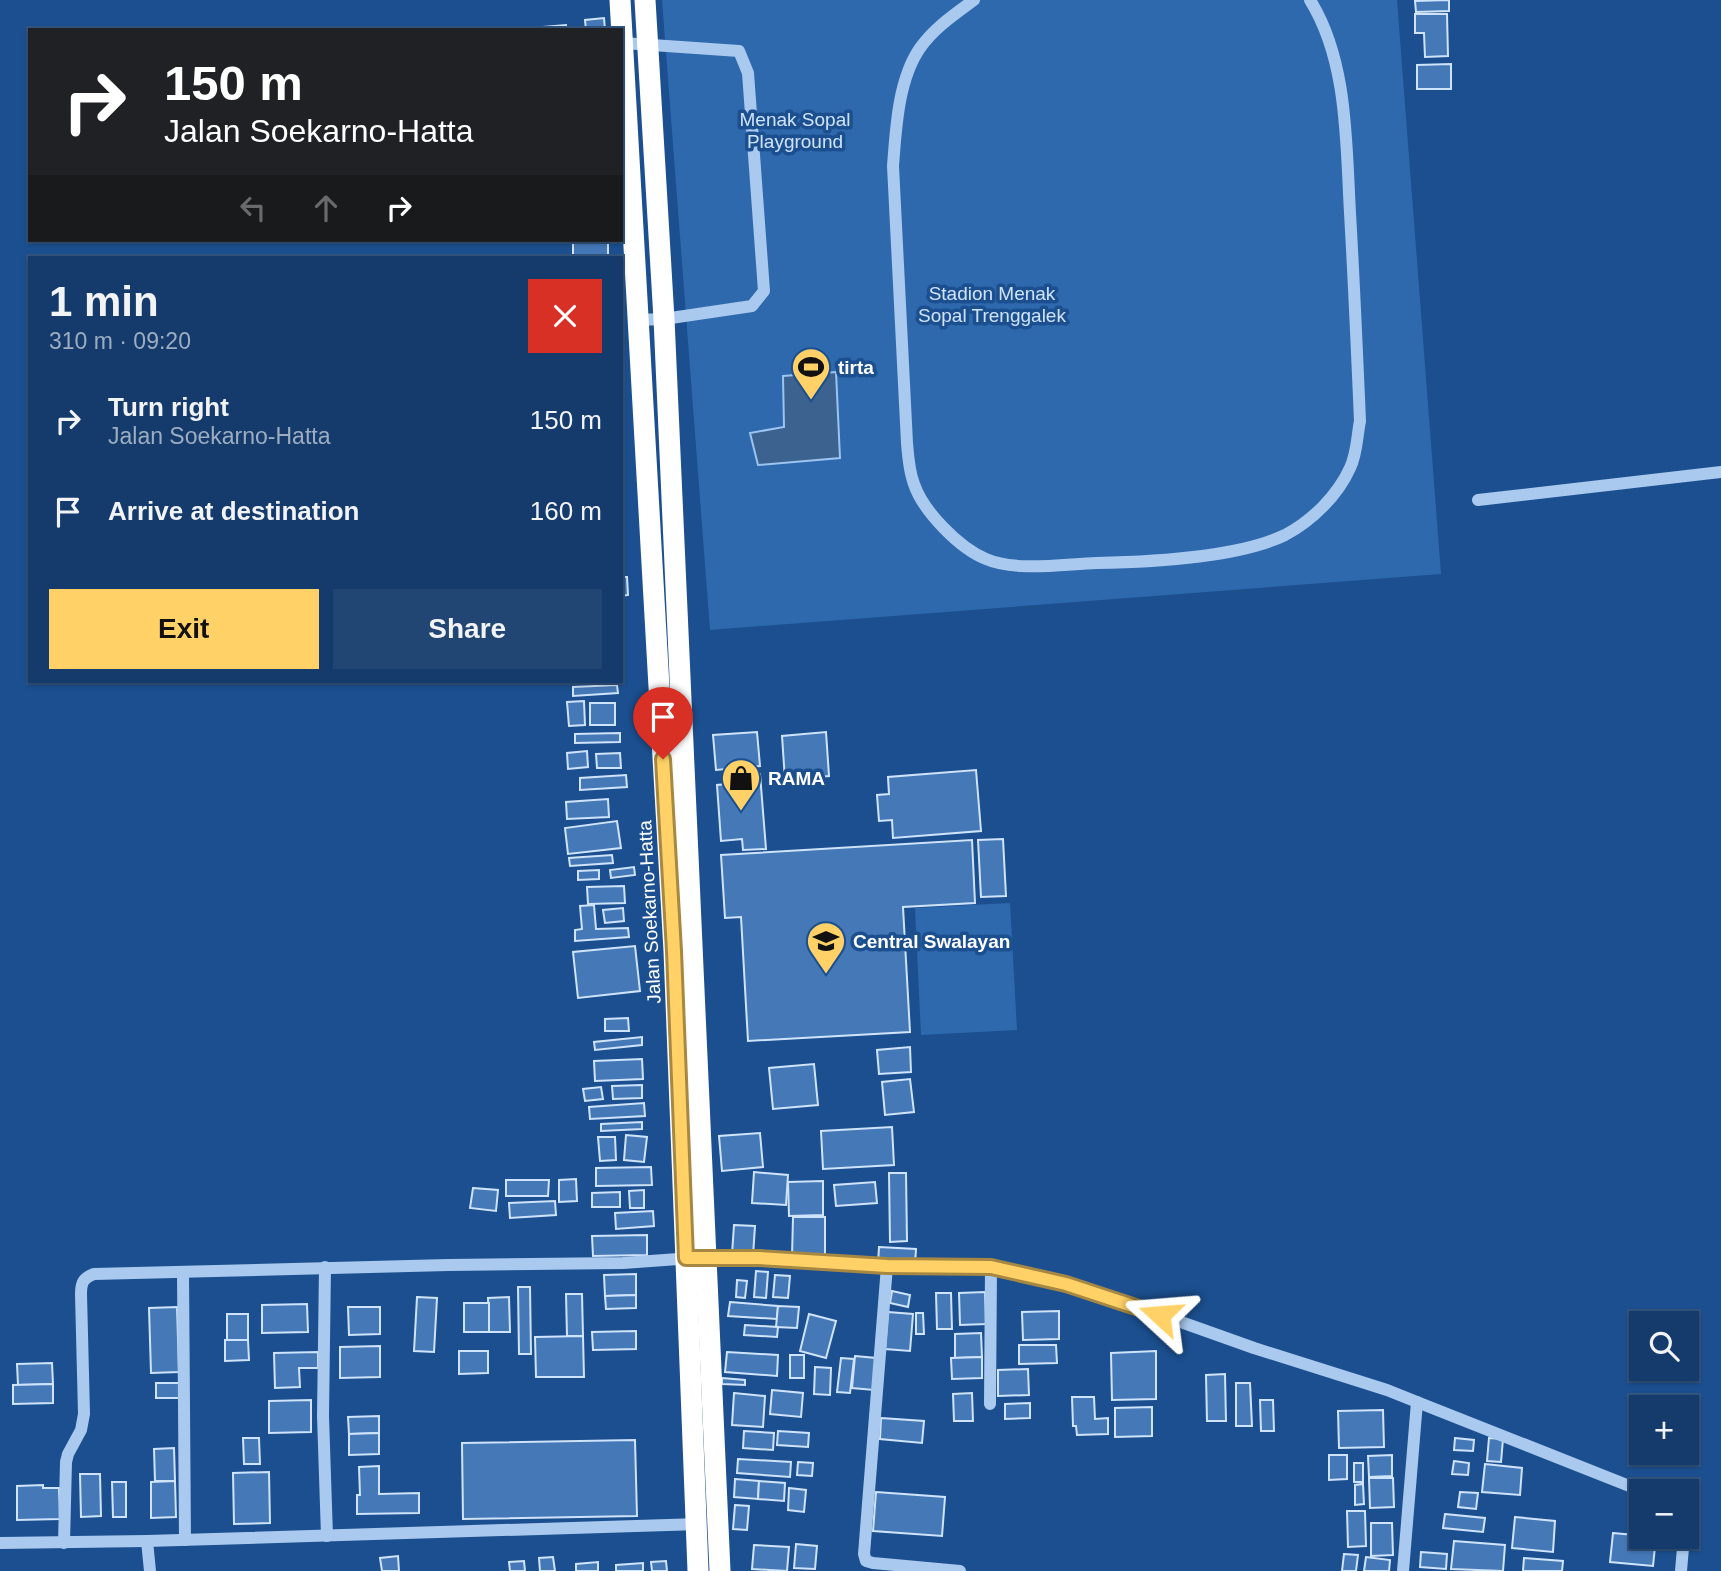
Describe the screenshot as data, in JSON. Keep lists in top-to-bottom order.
{
  "streets": {
    "highway": ["Jalan Soekarno-Hatta"]
  },
  "parks": ["Menak Sopal Playground", "Stadion Menak Sopal Trenggalek"],
  "places": {
    "sports": ["tirta"],
    "shop": ["RAMA"],
    "school or university": ["Central Swalayan"]
  },
  "page": {
    "turn": ["150 m", "Jalan Soekarno-Hatta"],
    "heading": ["1 min", "310 m · 09:20"],
    "list": [
      {
        "name": "Turn right",
        "note": "Jalan Soekarno-Hatta",
        "value": "150 m"
      },
      {
        "name": "Arrive at destination",
        "value": "160 m"
      }
    ],
    "buttons": ["Exit", "Share"],
    "map_buttons": ["+", "−"]
  }
}
